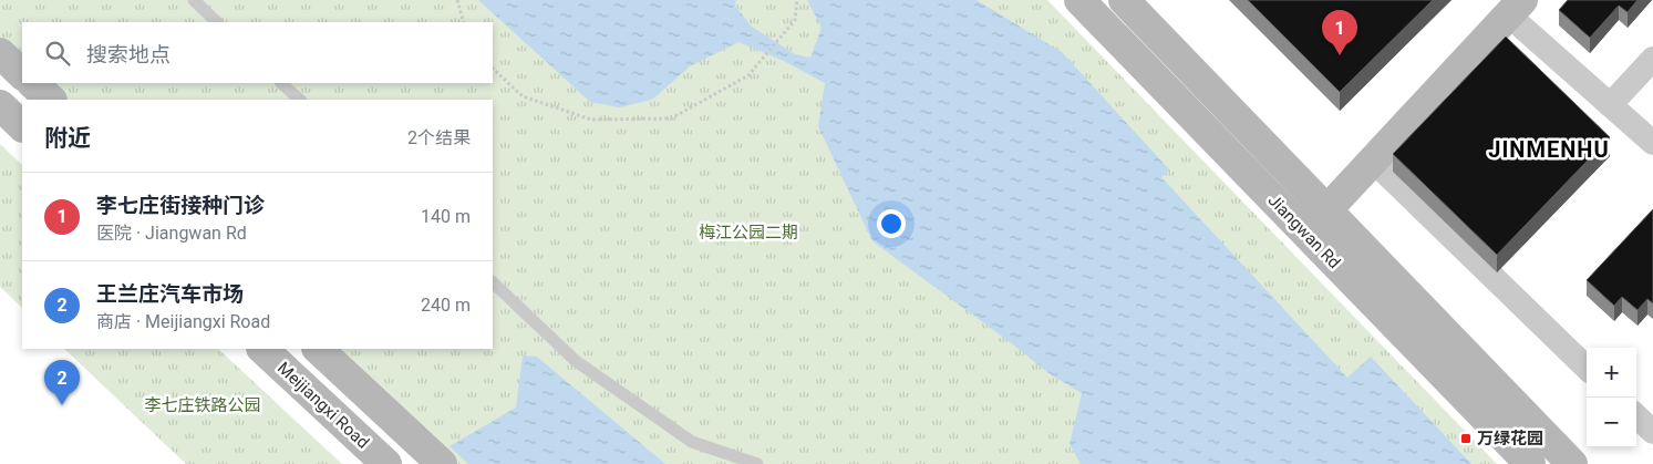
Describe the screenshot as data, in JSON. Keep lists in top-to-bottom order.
{
  "streets": {
    "main road": ["Jiangwan Rd", "Meijiangxi Road"]
  },
  "districts": ["JINMENHU"],
  "parks": ["梅江公园二期", "李七庄铁路公园"],
  "places": {
    "transit": ["万绿花园"]
  },
  "page": {
    "pins": ["1", "2"],
    "search": "搜索地点",
    "heading": ["附近", "2个结果"],
    "list": [
      {
        "mark": "1",
        "name": "李七庄街接种门诊",
        "note": "医院 · Jiangwan Rd",
        "value": "140 m"
      },
      {
        "mark": "2",
        "name": "王兰庄汽车市场",
        "note": "商店 · Meijiangxi Road",
        "value": "240 m"
      }
    ],
    "map_buttons": ["+", "−"]
  }
}
